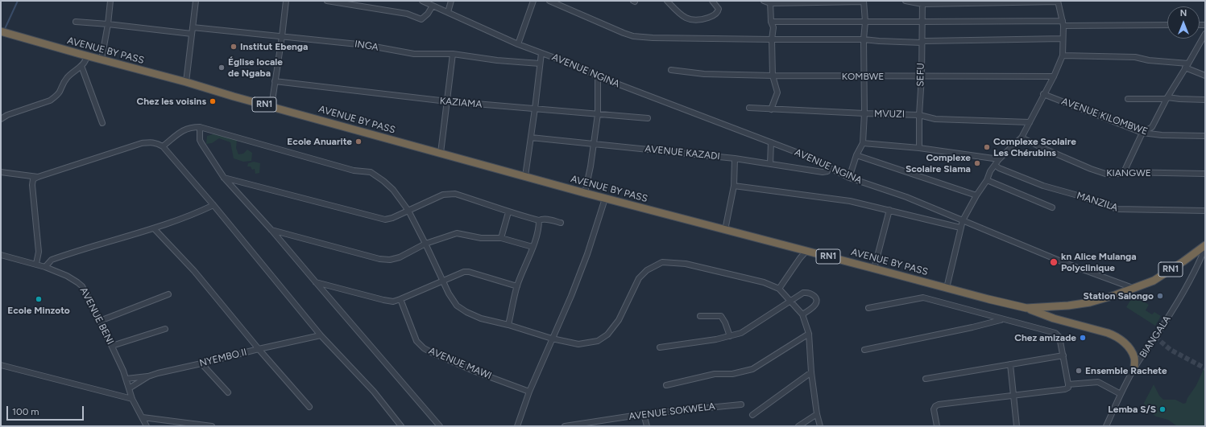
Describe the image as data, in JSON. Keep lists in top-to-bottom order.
{
  "streets": {
    "highway": ["AVENUE BY PASS", "RN1"],
    "street": [
      "INGA",
      "AVENUE NGINA",
      "SEFU",
      "KOMBWE",
      "KAZIAMA",
      "MVUZI",
      "AVENUE KILOMBWE",
      "AVENUE KAZADI",
      "KIANGWE",
      "MANZILA",
      "AVENUE BENI",
      "BIANGALA",
      "NYEMBO II",
      "AVENUE MAWI",
      "AVENUE SOKWELA"
    ]
  },
  "crossings": [
    ["AVENUE BY PASS", "AVENUE NGINA"],
    ["AVENUE NGINA", "AVENUE KAZADI"],
    ["SEFU", "KOMBWE"],
    ["SEFU", "MVUZI"],
    ["AVENUE BENI", "NYEMBO II"]
  ],
  "places": [
    "Institut Ebenga",
    "Église locale de Ngaba",
    "Chez les voisins",
    "Ecole Anuarite",
    "Complexe Scolaire Les Chérubins",
    "Complexe Scolaire Siama",
    "kn Alice Mulanga Polyclinique",
    "Station Salongo",
    "Ecole Minzoto",
    "Chez amizade",
    "Ensemble Rachete",
    "Lemba S/S"
  ],
  "scale_bar": "100 m",
  "north": "top"
}
